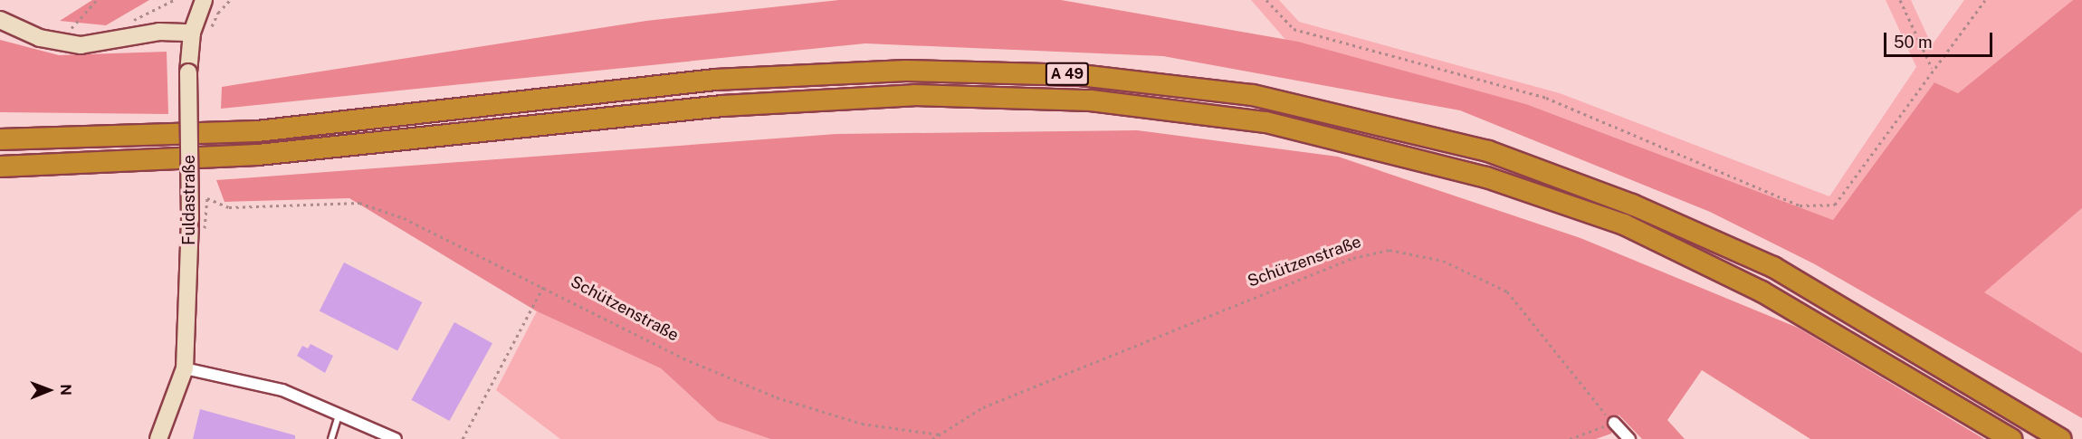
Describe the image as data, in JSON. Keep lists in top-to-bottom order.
{
  "streets": {
    "highway": ["A 49"],
    "street": ["Fuldastraße"],
    "path": ["Schützenstraße"]
  },
  "scale_bar": "50 m",
  "north": "right"
}
